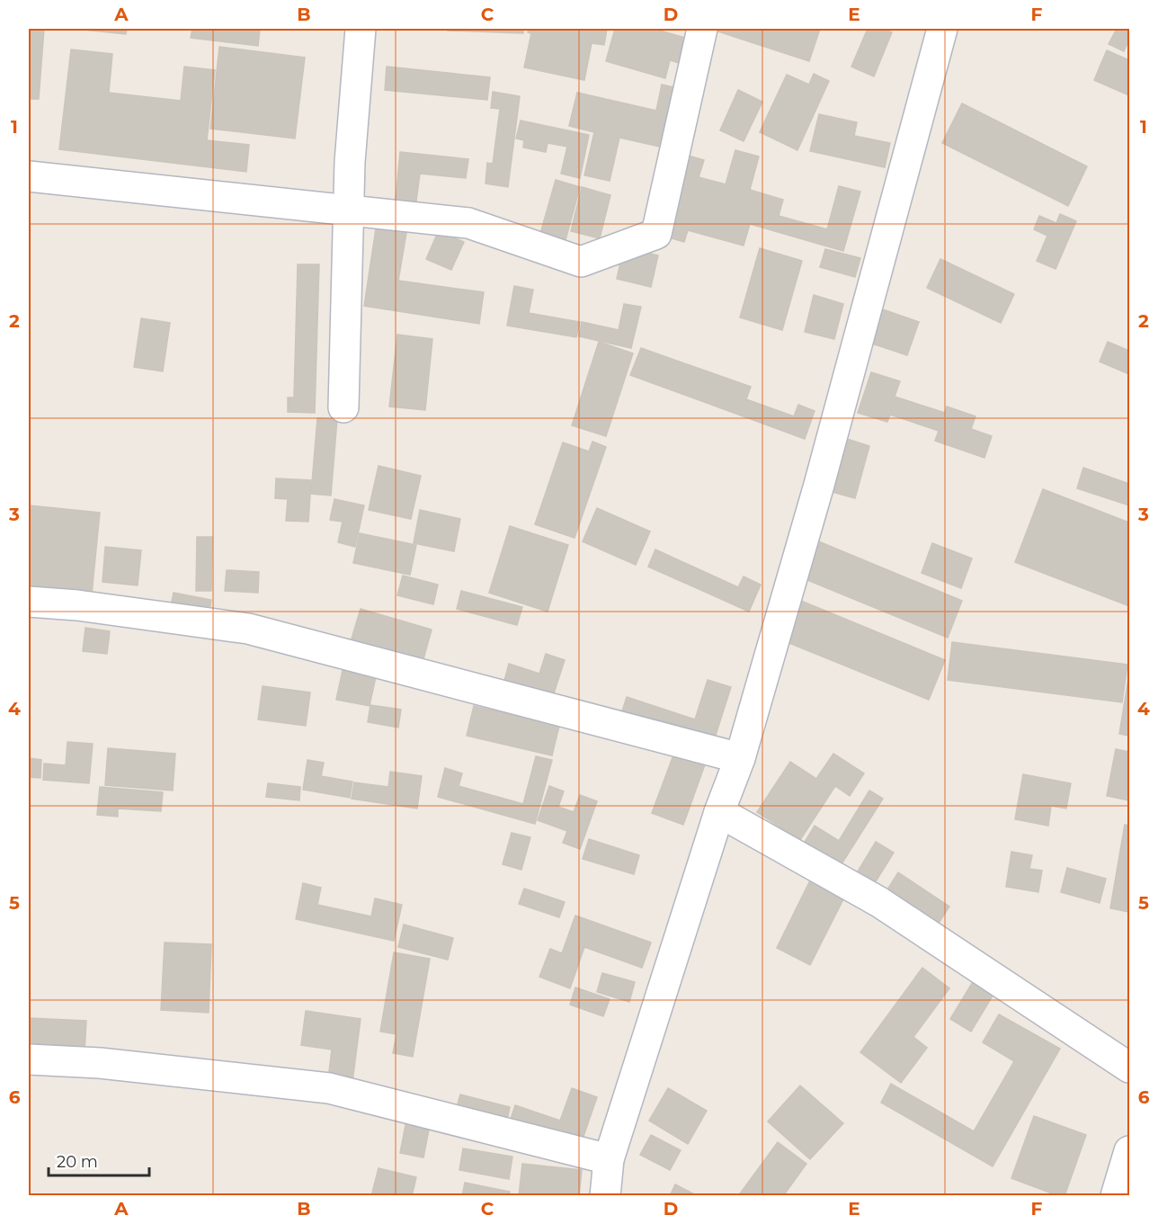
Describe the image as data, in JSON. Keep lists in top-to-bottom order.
{
  "scale_bar": "20 m",
  "grid": {
    "columns": [
      "A",
      "B",
      "C",
      "D",
      "E",
      "F"
    ],
    "rows": [
      "1",
      "2",
      "3",
      "4",
      "5",
      "6"
    ]
  }
}
